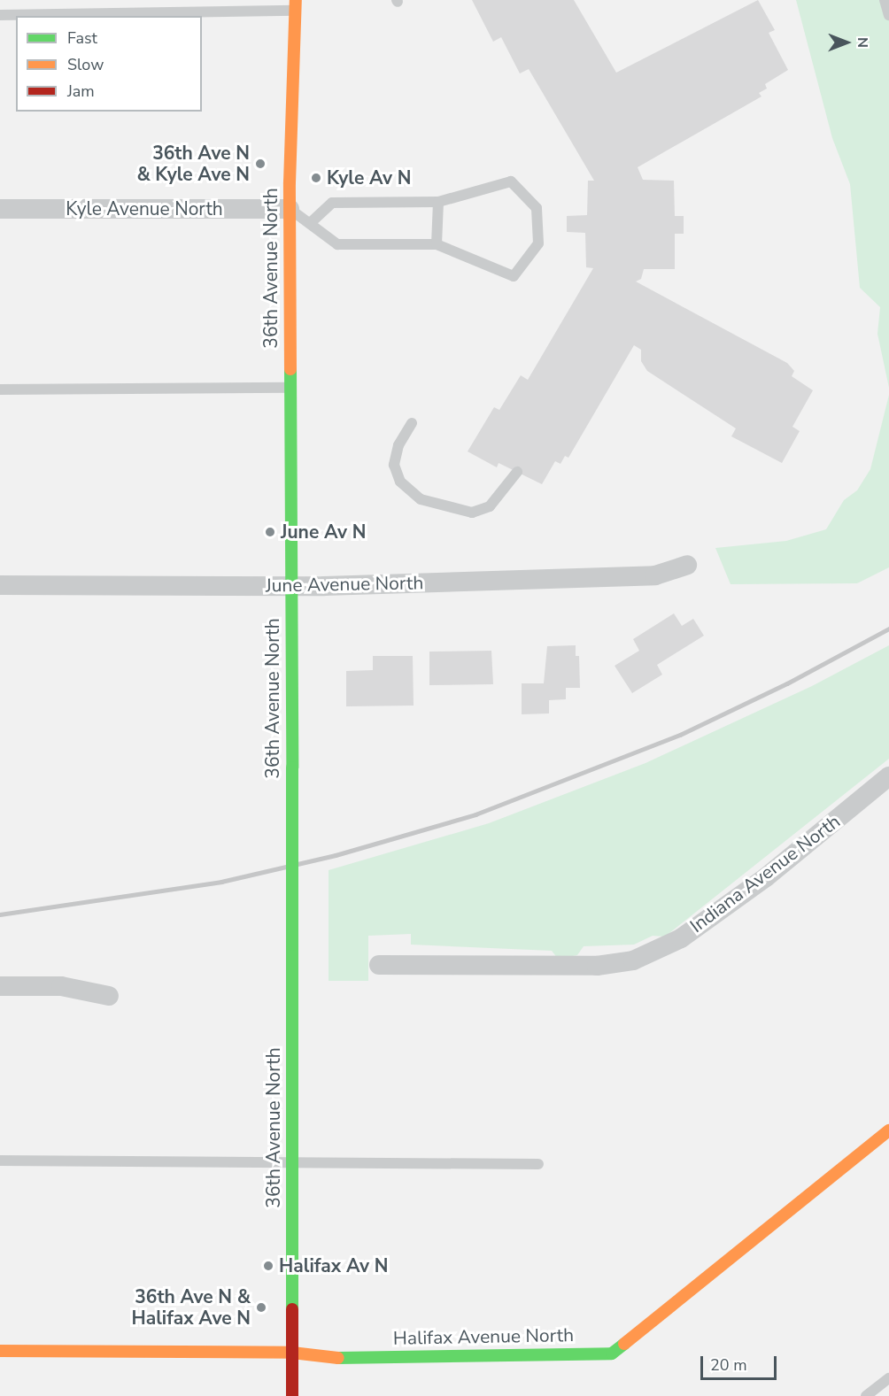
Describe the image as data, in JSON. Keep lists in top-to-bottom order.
{
  "streets": {
    "street": [
      "Kyle Avenue North",
      "36th Avenue North",
      "June Avenue North",
      "Indiana Avenue North",
      "Halifax Avenue North"
    ]
  },
  "crossings": [
    ["Kyle Avenue North", "36th Avenue North"],
    ["36th Avenue North", "June Avenue North"],
    ["36th Avenue North", "Halifax Avenue North"]
  ],
  "places": [
    "36th Ave N & Kyle Ave N",
    "Kyle Av N",
    "June Av N",
    "Halifax Av N",
    "36th Ave N & Halifax Ave N"
  ],
  "legend": ["Fast", "Slow", "Jam"],
  "scale_bar": "20 m",
  "north": "right"
}
